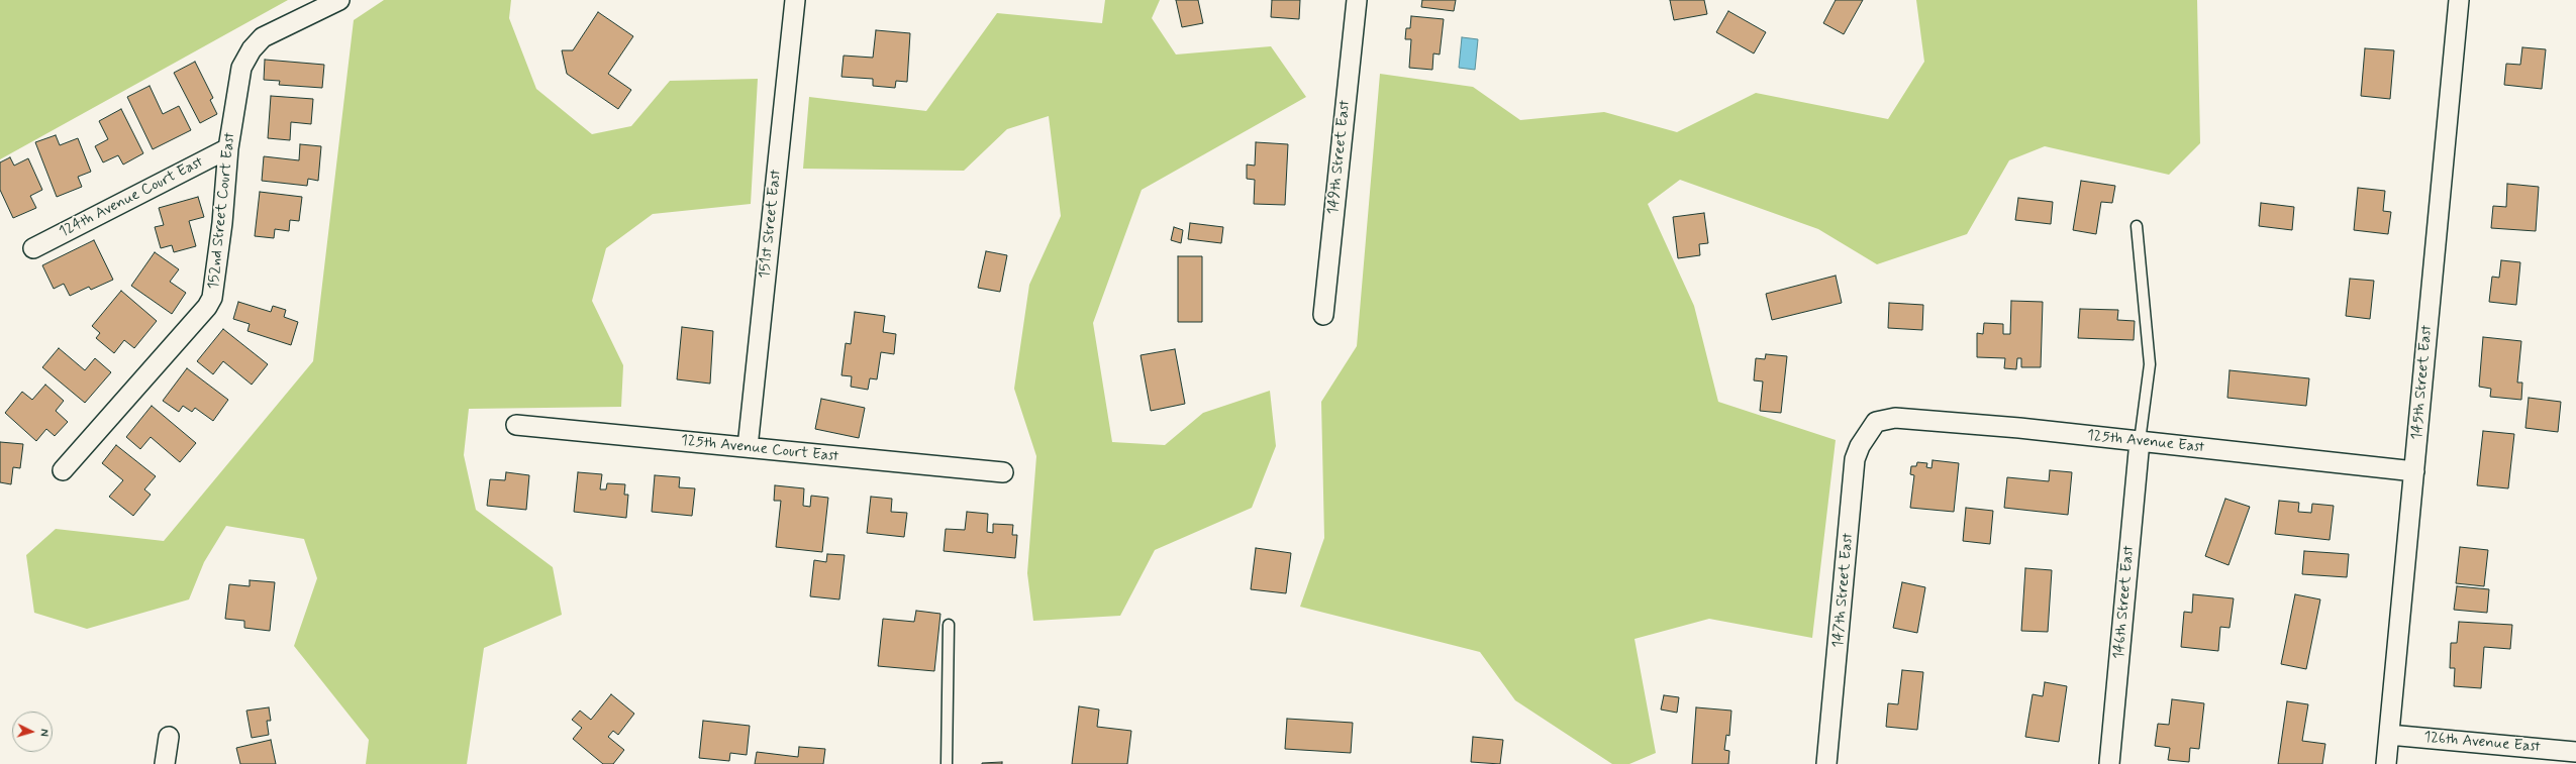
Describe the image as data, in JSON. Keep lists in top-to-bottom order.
{
  "streets": {
    "street": [
      "149th Street East",
      "124th Avenue Court East",
      "152nd Street Court East",
      "151st Street East",
      "145th Street East",
      "125th Avenue East",
      "125th Avenue Court East",
      "147th Street East",
      "146th Street East",
      "126th Avenue East"
    ]
  },
  "crossings": [
    ["124th Avenue Court East", "152nd Street Court East"],
    ["151st Street East", "125th Avenue Court East"],
    ["145th Street East", "125th Avenue East"],
    ["145th Street East", "126th Avenue East"],
    ["125th Avenue East", "147th Street East"],
    ["125th Avenue East", "146th Street East"]
  ],
  "north": "right"
}
